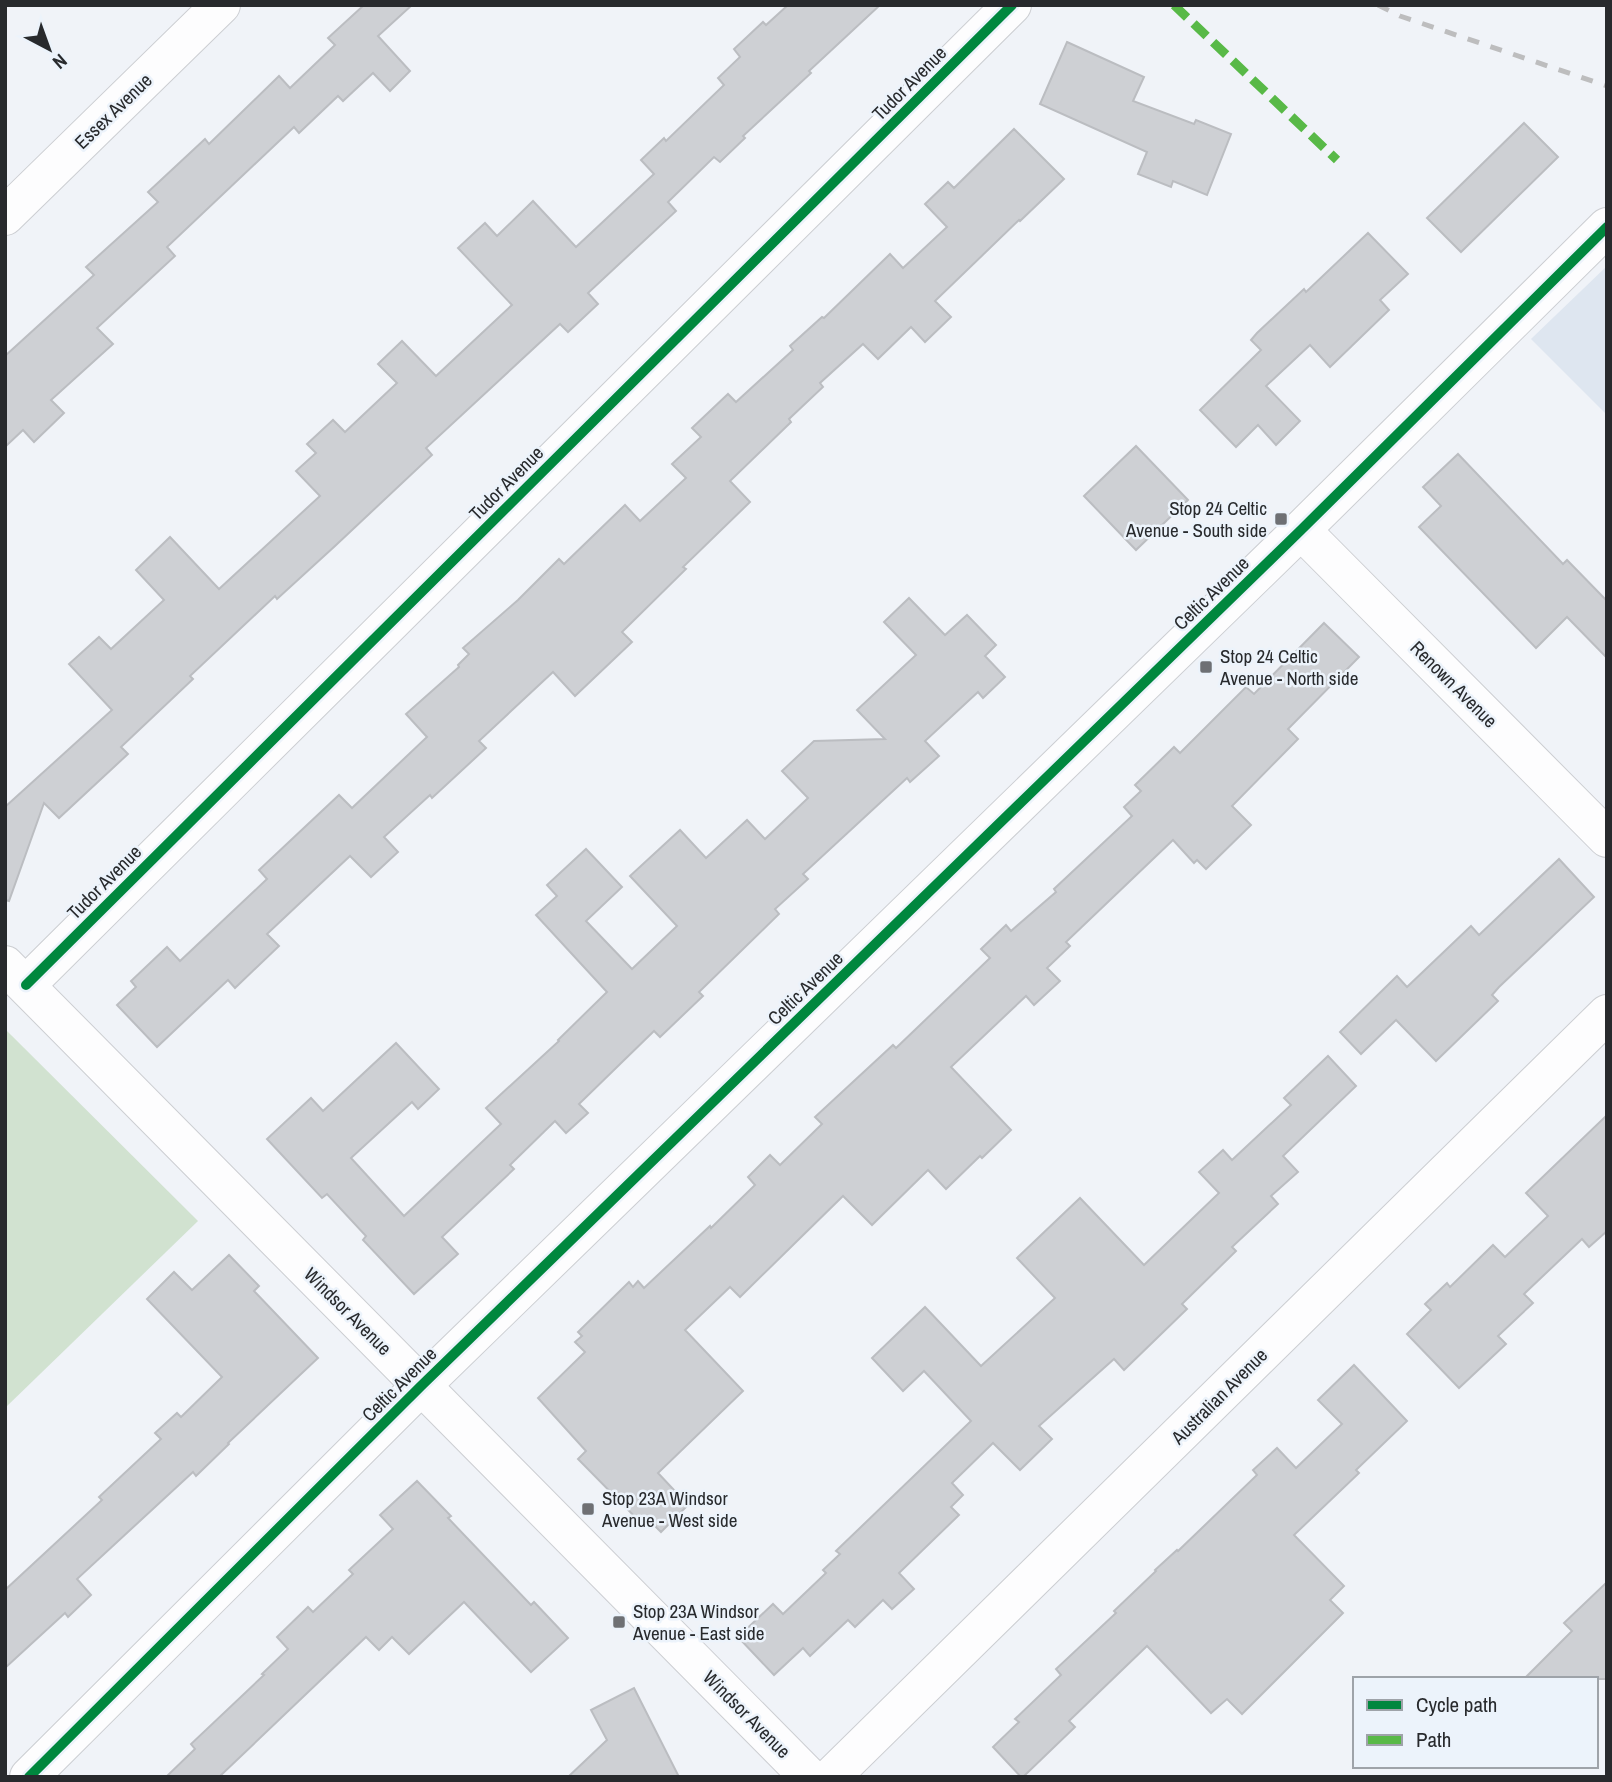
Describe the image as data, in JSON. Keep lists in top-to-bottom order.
{
  "streets": {
    "street": [
      "Tudor Avenue",
      "Essex Avenue",
      "Celtic Avenue",
      "Renown Avenue",
      "Windsor Avenue",
      "Australian Avenue"
    ]
  },
  "crossings": [
    ["Tudor Avenue", "Windsor Avenue"],
    ["Celtic Avenue", "Renown Avenue"],
    ["Celtic Avenue", "Windsor Avenue"]
  ],
  "places": {
    "transit": [
      "Stop 24 Celtic Avenue - South side",
      "Stop 24 Celtic Avenue - North side",
      "Stop 23A Windsor Avenue - West side",
      "Stop 23A Windsor Avenue - East side"
    ]
  },
  "legend": ["Cycle path", "Path"],
  "north": "bottom right"
}
